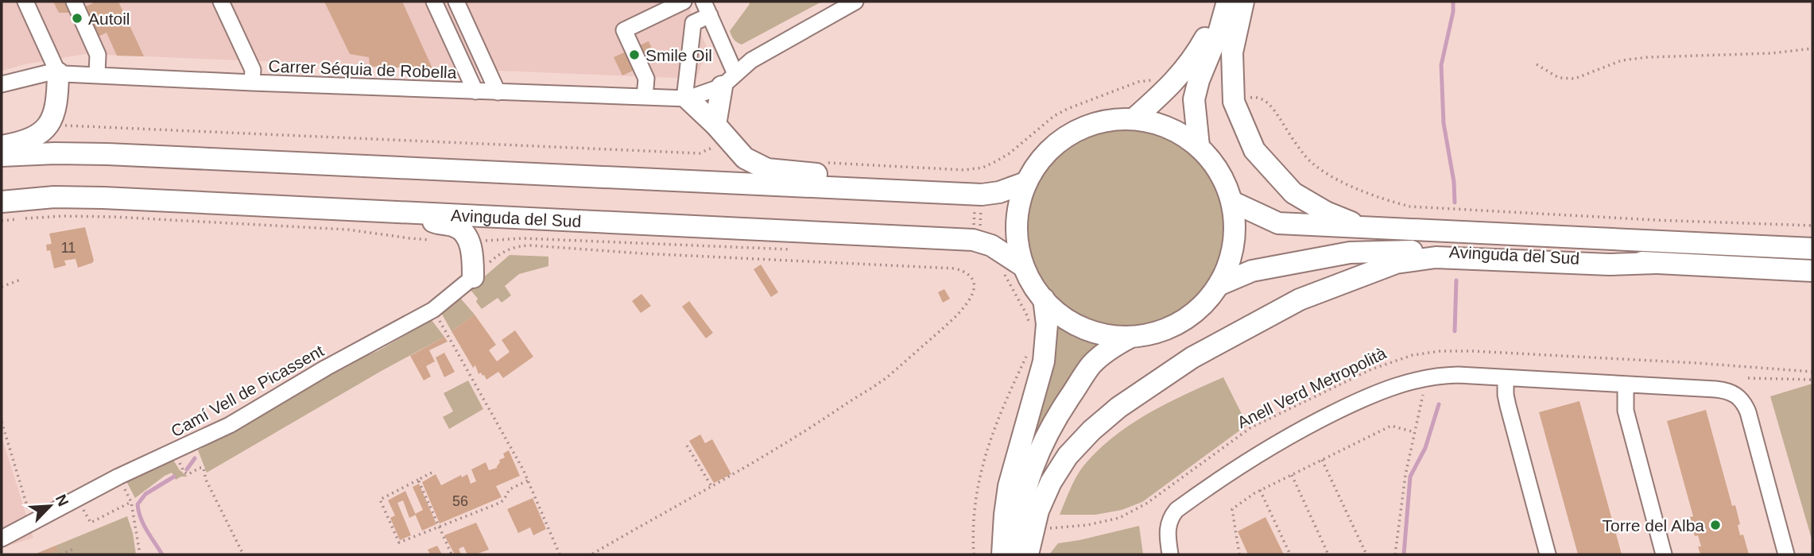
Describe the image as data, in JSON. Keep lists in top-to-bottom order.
{
  "streets": {
    "main road": ["Avinguda del Sud"],
    "street": ["Carrer Séquia de Robella", "Camí Vell de Picassent"],
    "path": ["Anell Verd Metropolità"]
  },
  "places": ["Autoil", "Smile Oil", "Torre del Alba"],
  "house_numbers": ["11", "56"],
  "north": "top right"
}
